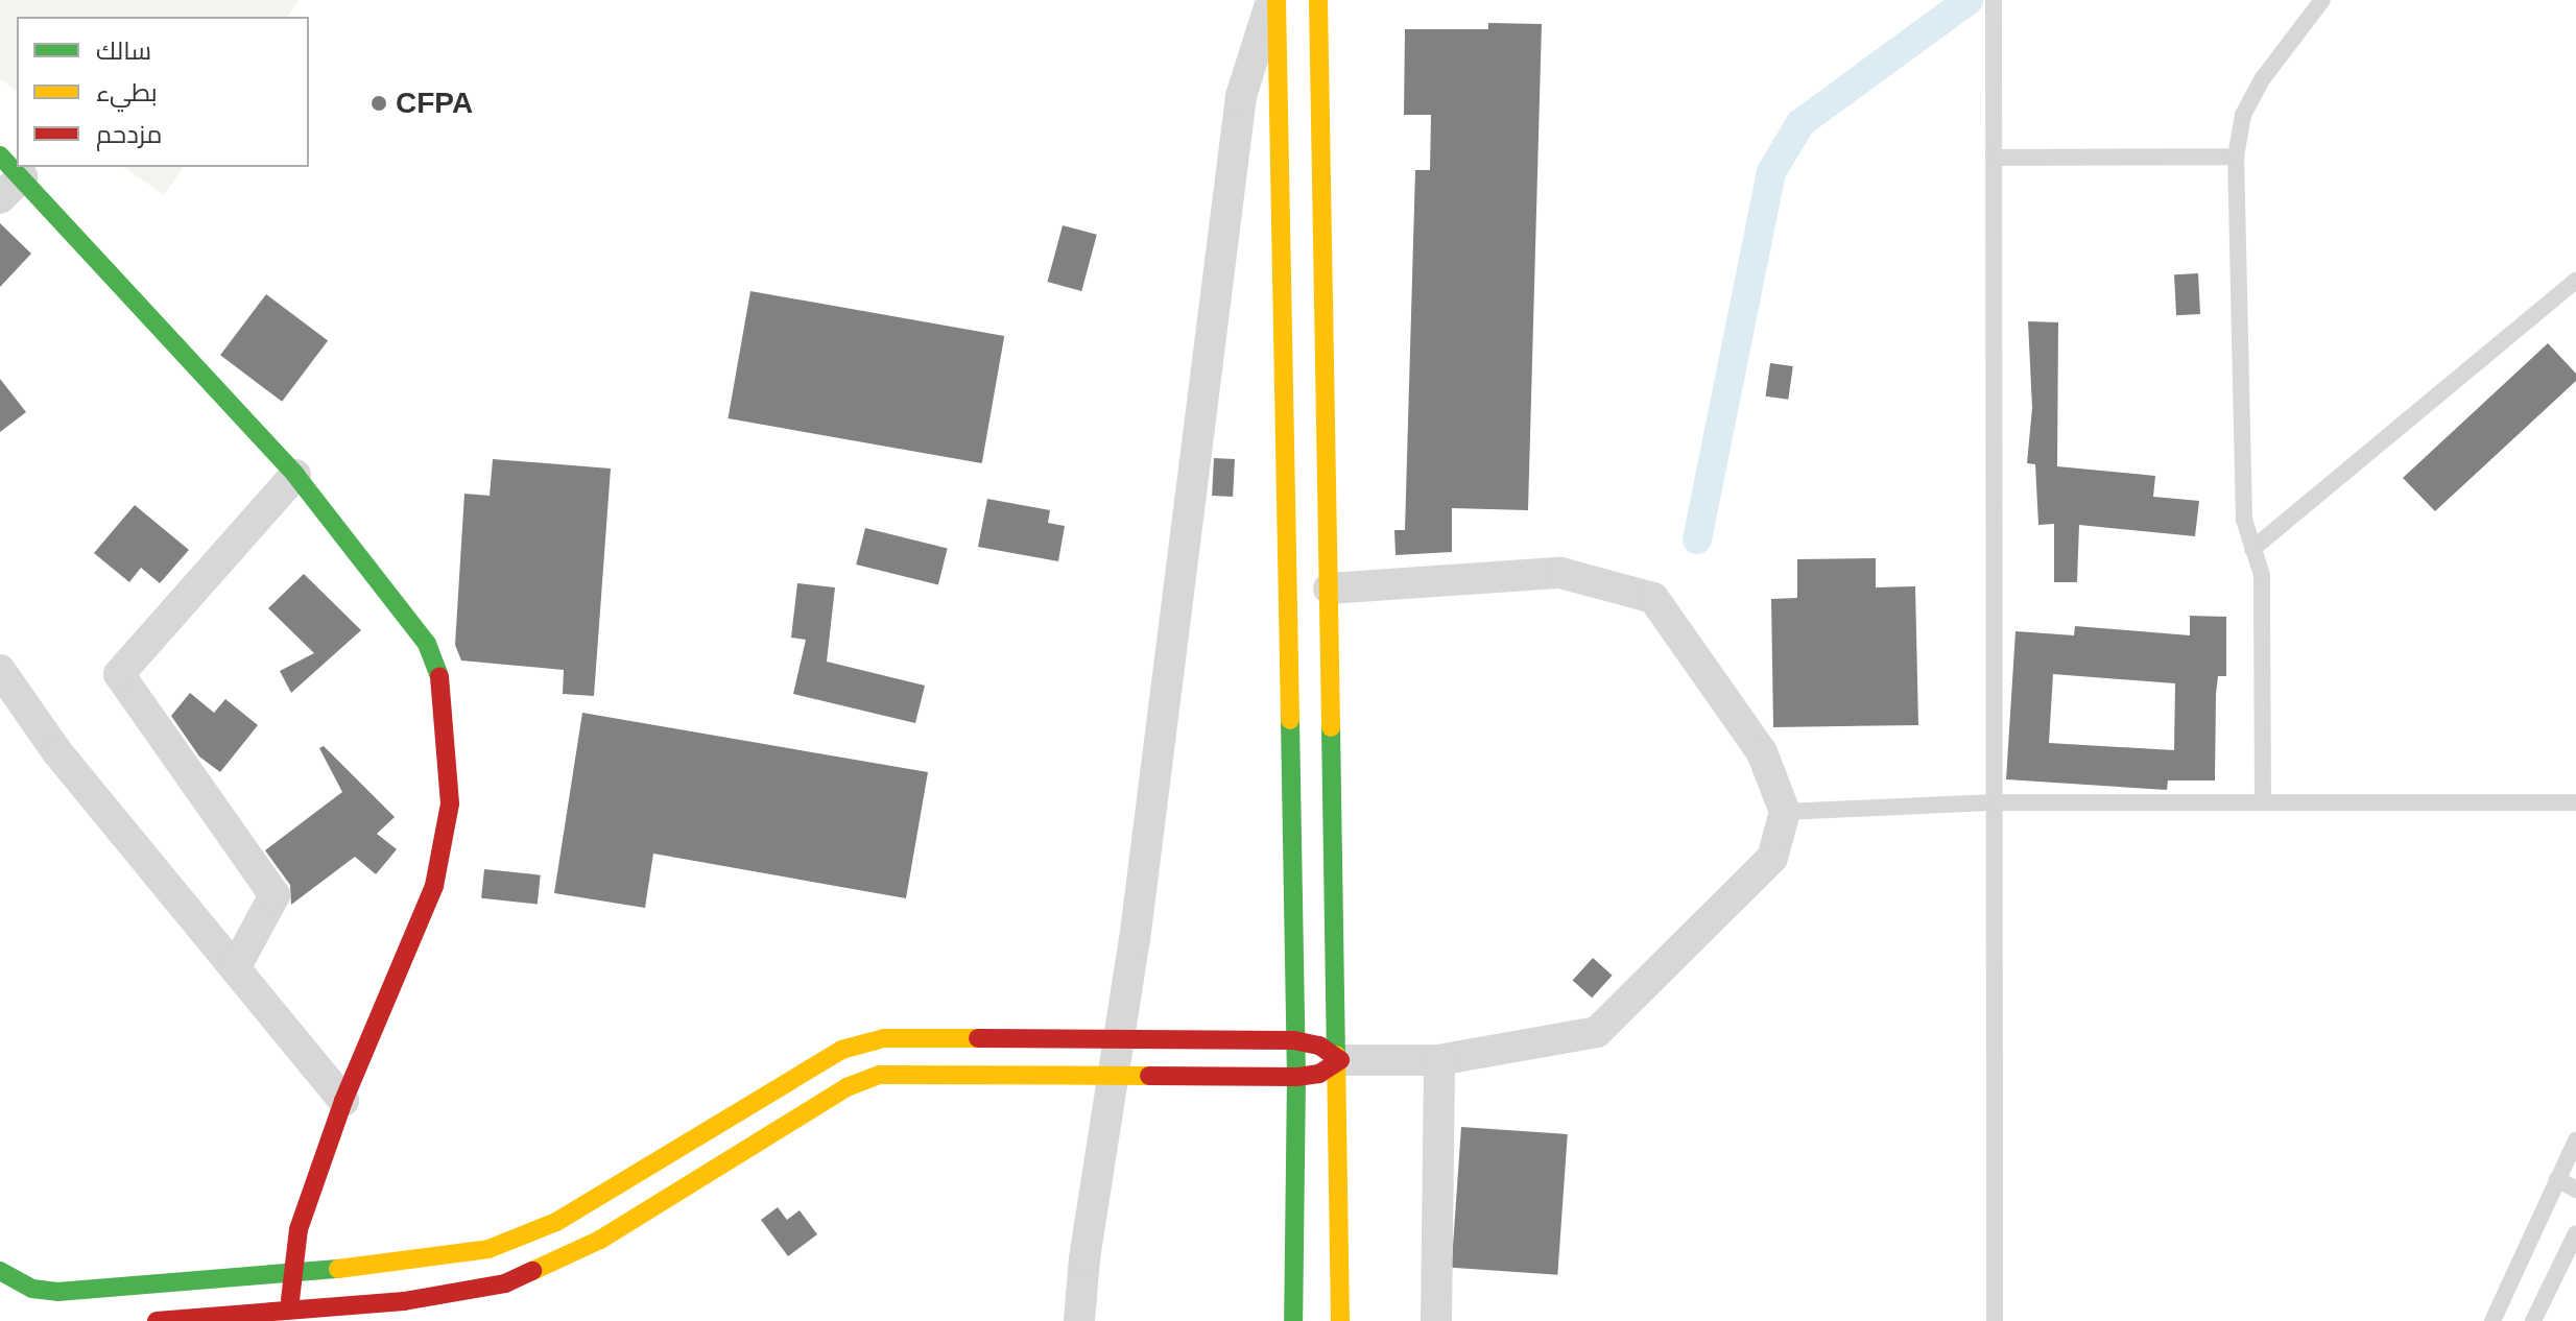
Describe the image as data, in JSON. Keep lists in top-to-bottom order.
{
  "places": ["CFPA"],
  "legend": ["سالك", "بطيء", "مزدحم"]
}
